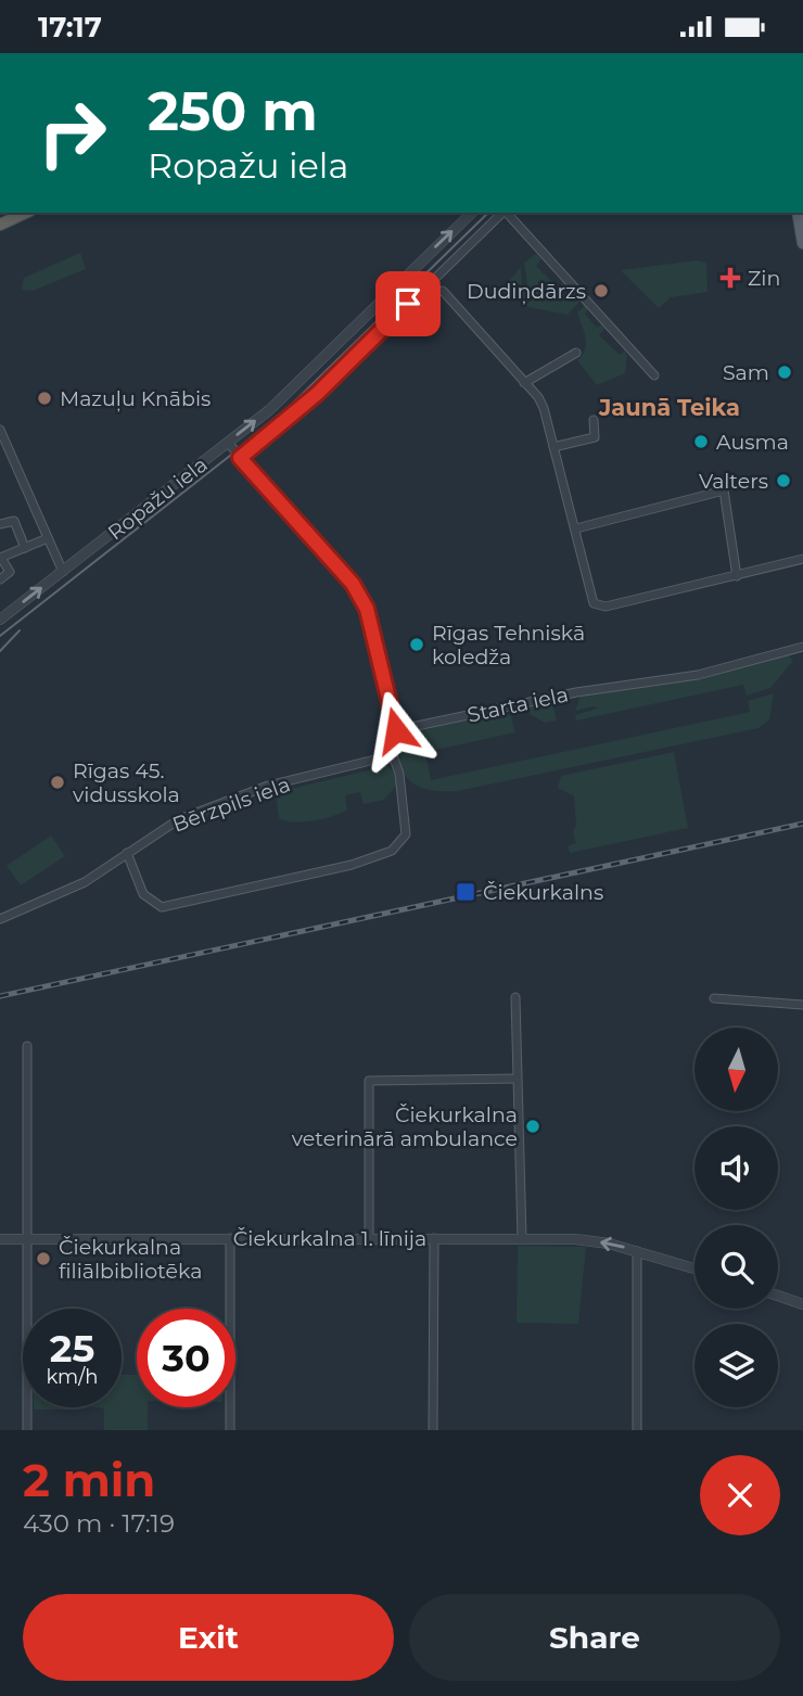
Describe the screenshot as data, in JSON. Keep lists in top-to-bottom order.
{
  "streets": {
    "street": [
      "Ropažu iela",
      "Starta iela",
      "Bērzpils iela",
      "Čiekurkalna 1. līnija"
    ]
  },
  "districts": ["Jaunā Teika"],
  "places": {
    "health": ["Zin"],
    "other": [
      "Dudiņdārzs",
      "Sam",
      "Mazuļu Knābis",
      "Ausma",
      "Valters",
      "Rīgas Tehniskā koledža",
      "Rīgas 45. vidusskola",
      "Čiekurkalna veterinārā ambulance",
      "Čiekurkalna filiālbibliotēka"
    ],
    "transit": ["Čiekurkalns"]
  },
  "north": "bottom",
  "page": {
    "status": "17:17",
    "turn": ["250 m", "Ropažu iela"],
    "speed": "25 km/h",
    "limit": "30",
    "heading": ["2 min", "430 m · 17:19"],
    "buttons": ["Exit", "Share"]
  }
}
